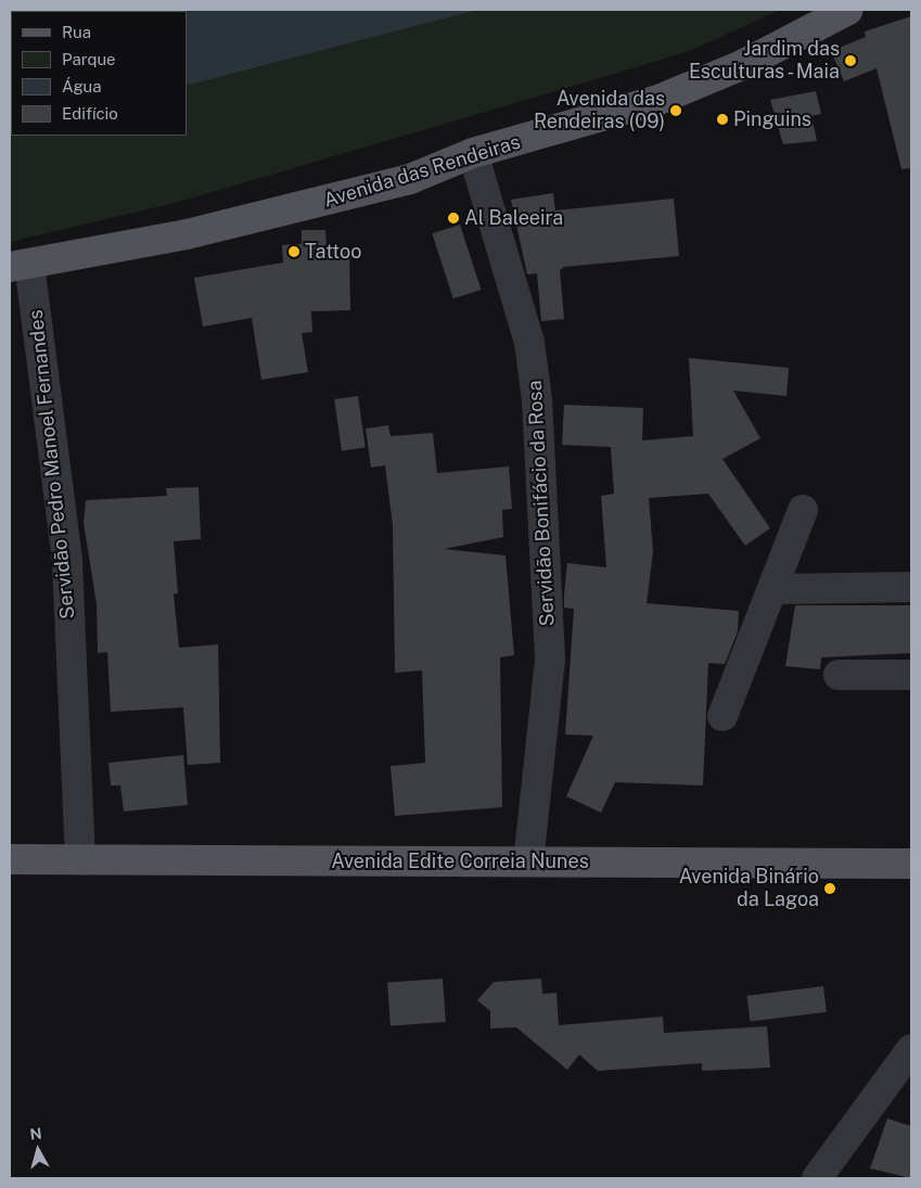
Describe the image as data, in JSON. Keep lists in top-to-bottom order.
{
  "streets": {
    "main road": ["Avenida das Rendeiras", "Avenida Edite Correia Nunes"],
    "street": ["Servidão Pedro Manoel Fernandes", "Servidão Bonifácio da Rosa"]
  },
  "crossings": [
    ["Avenida das Rendeiras", "Servidão Pedro Manoel Fernandes"],
    ["Avenida das Rendeiras", "Servidão Bonifácio da Rosa"],
    ["Servidão Pedro Manoel Fernandes", "Avenida Edite Correia Nunes"],
    ["Servidão Bonifácio da Rosa", "Avenida Edite Correia Nunes"]
  ],
  "places": [
    "Jardim das Esculturas - Maia",
    "Avenida das Rendeiras (09)",
    "Pinguins",
    "Al Baleeira",
    "Tattoo",
    "Avenida Binário da Lagoa"
  ],
  "legend": [
    "Rua",
    "Parque",
    "Água",
    "Edifício"
  ],
  "north": "top"
}
